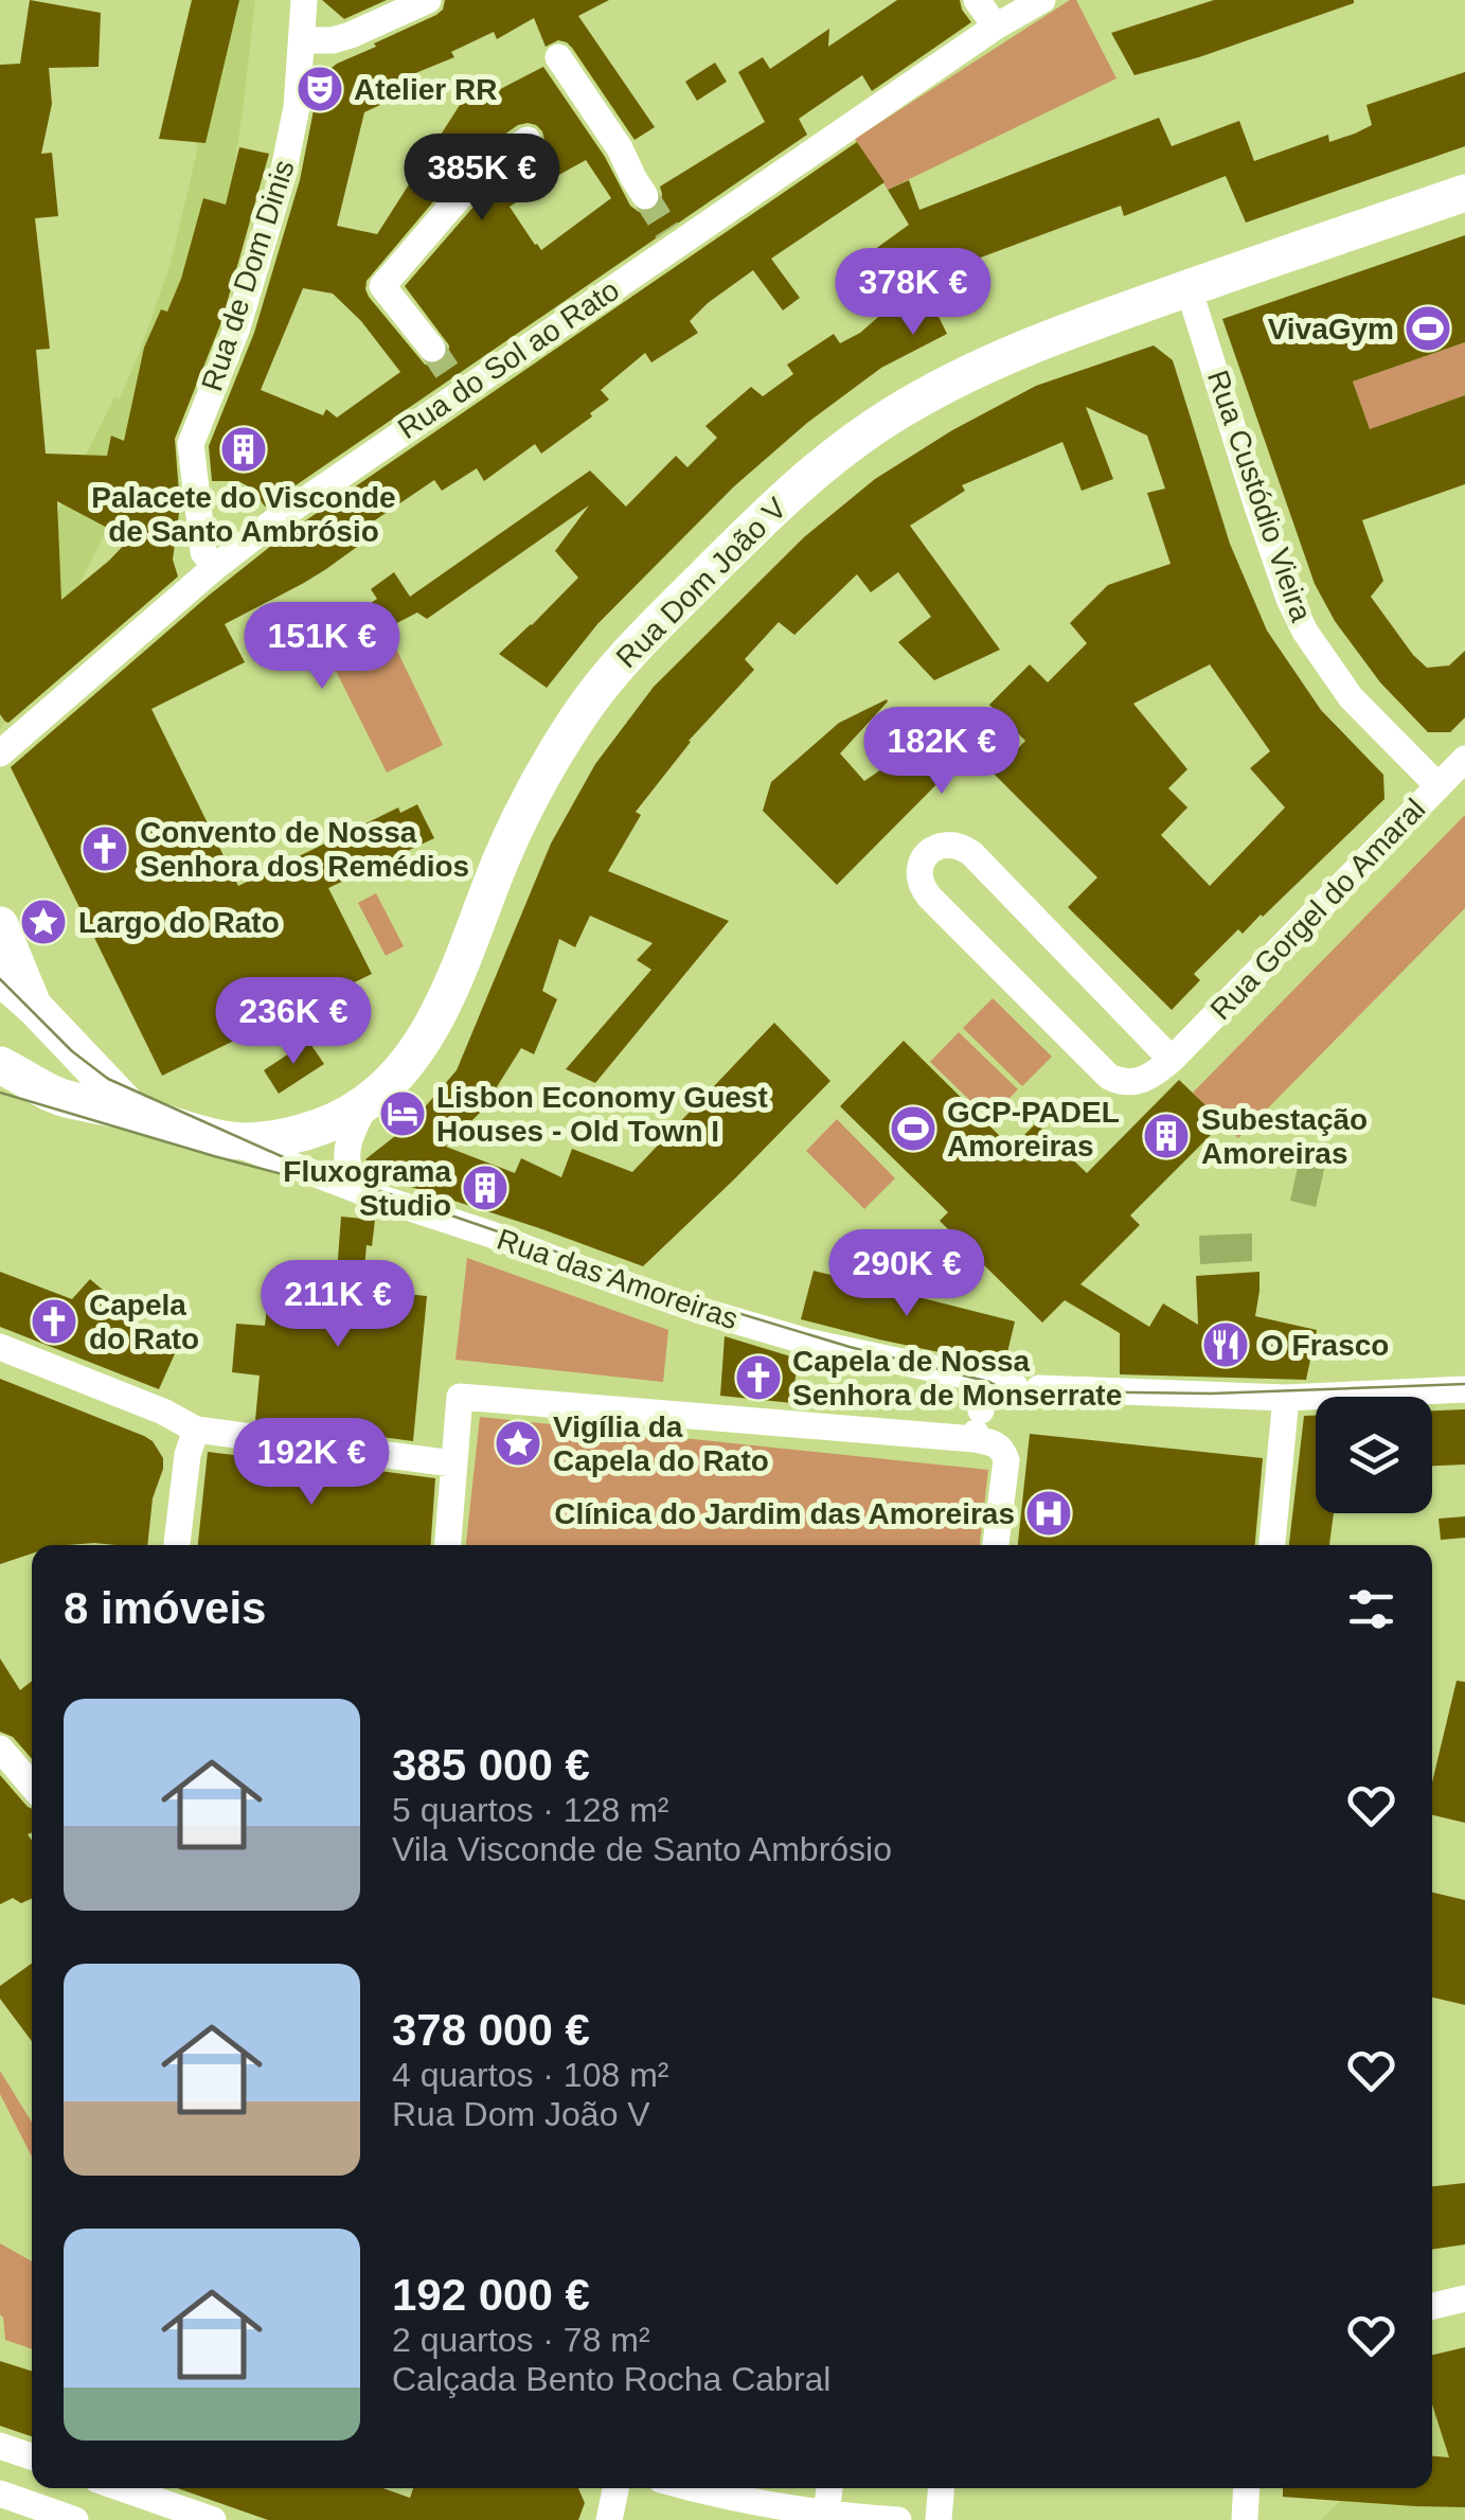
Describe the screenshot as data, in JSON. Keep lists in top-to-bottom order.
{
  "streets": {
    "main road": ["Rua Dom João V"],
    "street": [
      "Rua de Dom Dinis",
      "Rua do Sol ao Rato",
      "Rua Custódio Vieira",
      "Rua Gorgel do Amaral",
      "Rua das Amoreiras"
    ]
  },
  "crossings": [
    ["Rua de Dom Dinis", "Rua do Sol ao Rato"],
    ["Rua Custódio Vieira", "Rua Dom João V"],
    ["Rua Custódio Vieira", "Rua Gorgel do Amaral"],
    ["Rua Dom João V", "Rua das Amoreiras"]
  ],
  "places": {
    "theatre": ["Atelier RR"],
    "sports": ["VivaGym", "GCP-PADEL Amoreiras"],
    "building": ["Palacete do Visconde de Santo Ambrósio", "Subestação Amoreiras", "Fluxograma Studio"],
    "church": ["Convento de Nossa Senhora dos Remédios", "Capela do Rato", "Capela de Nossa Senhora de Monserrate"],
    "place": ["Largo do Rato", "Vigília da Capela do Rato"],
    "hotel": ["Lisbon Economy Guest Houses - Old Town I"],
    "restaurant": ["O Frasco"],
    "hospital": ["Clínica do Jardim das Amoreiras"]
  },
  "page": {
    "price": [
      "385K €",
      "378K €",
      "151K €",
      "182K €",
      "236K €",
      "290K €",
      "211K €",
      "192K €"
    ],
    "heading": "8 imóveis",
    "list": [
      {
        "name": "385 000 €",
        "note": "5 quartos · 128 m² · Vila Visconde de Santo Ambrósio"
      },
      {
        "name": "378 000 €",
        "note": "4 quartos · 108 m² · Rua Dom João V"
      },
      {
        "name": "192 000 €",
        "note": "2 quartos · 78 m² · Calçada Bento Rocha Cabral"
      }
    ]
  }
}
